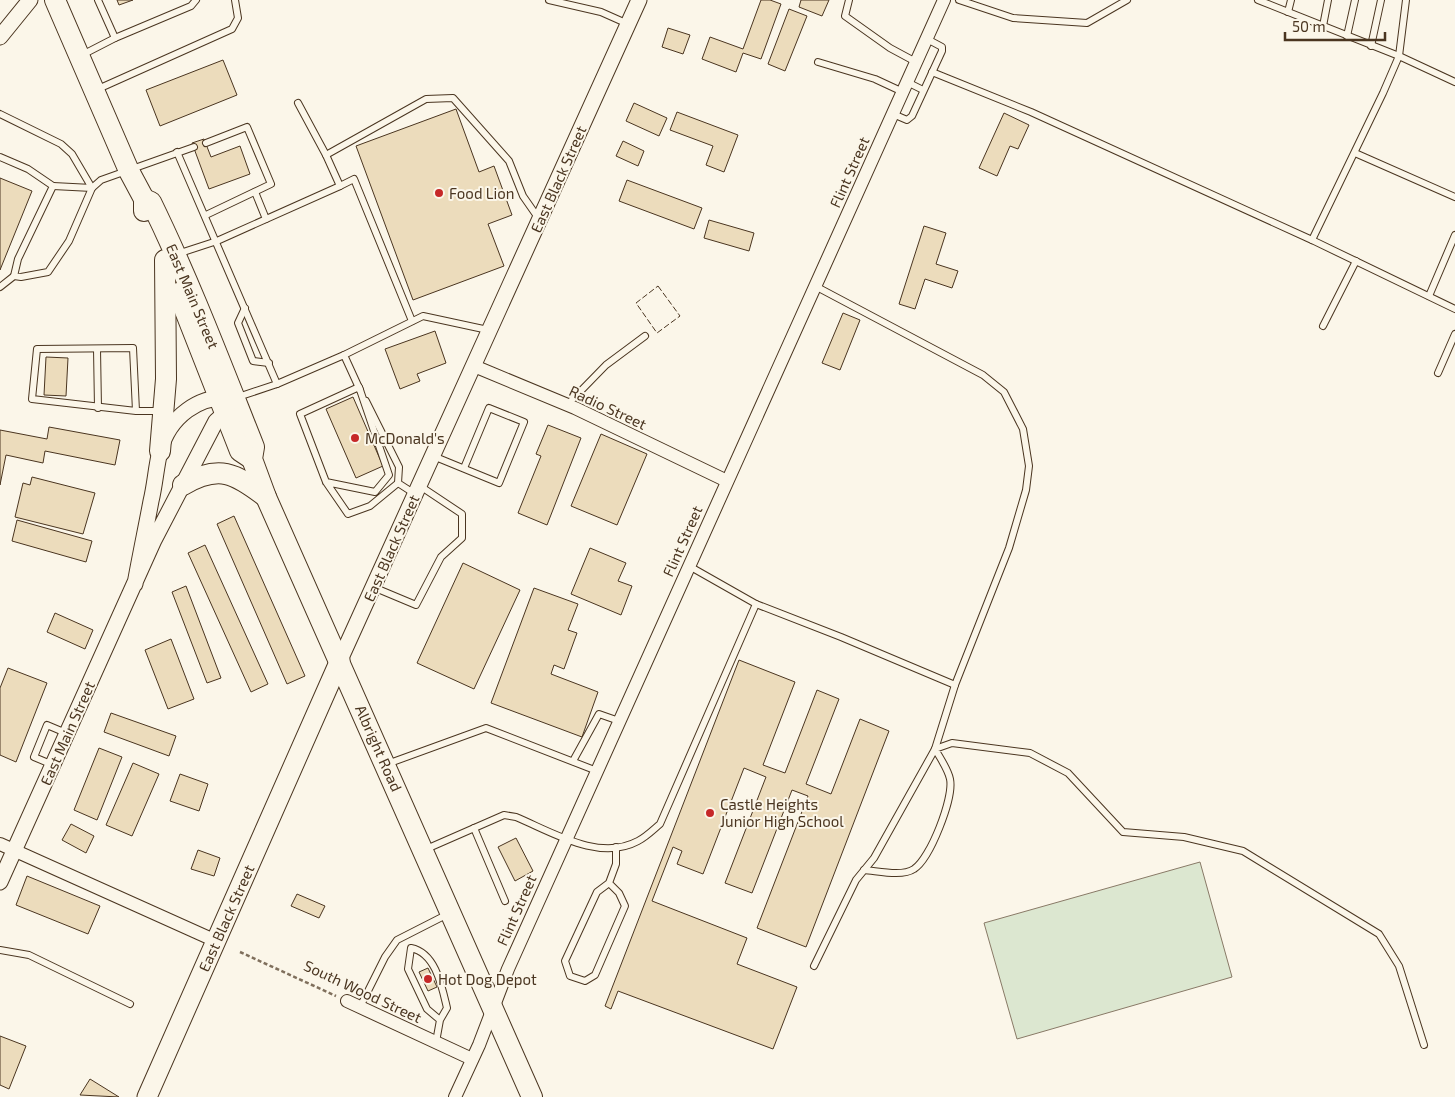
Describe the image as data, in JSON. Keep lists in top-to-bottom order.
{
  "streets": {
    "highway": ["East Main Street", "Albright Road"],
    "main road": ["East Black Street"],
    "street": ["Flint Street", "Radio Street", "South Wood Street"]
  },
  "crossings": [
    ["Flint Street", "Radio Street"],
    ["Flint Street", "Albright Road"],
    ["Flint Street", "South Wood Street"],
    ["East Black Street", "Radio Street"],
    ["East Black Street", "Albright Road"],
    ["East Main Street", "Albright Road"]
  ],
  "places": [
    "Food Lion",
    "McDonald's",
    "Castle Heights Junior High School",
    "Hot Dog Depot"
  ],
  "scale_bar": "50 m"
}
